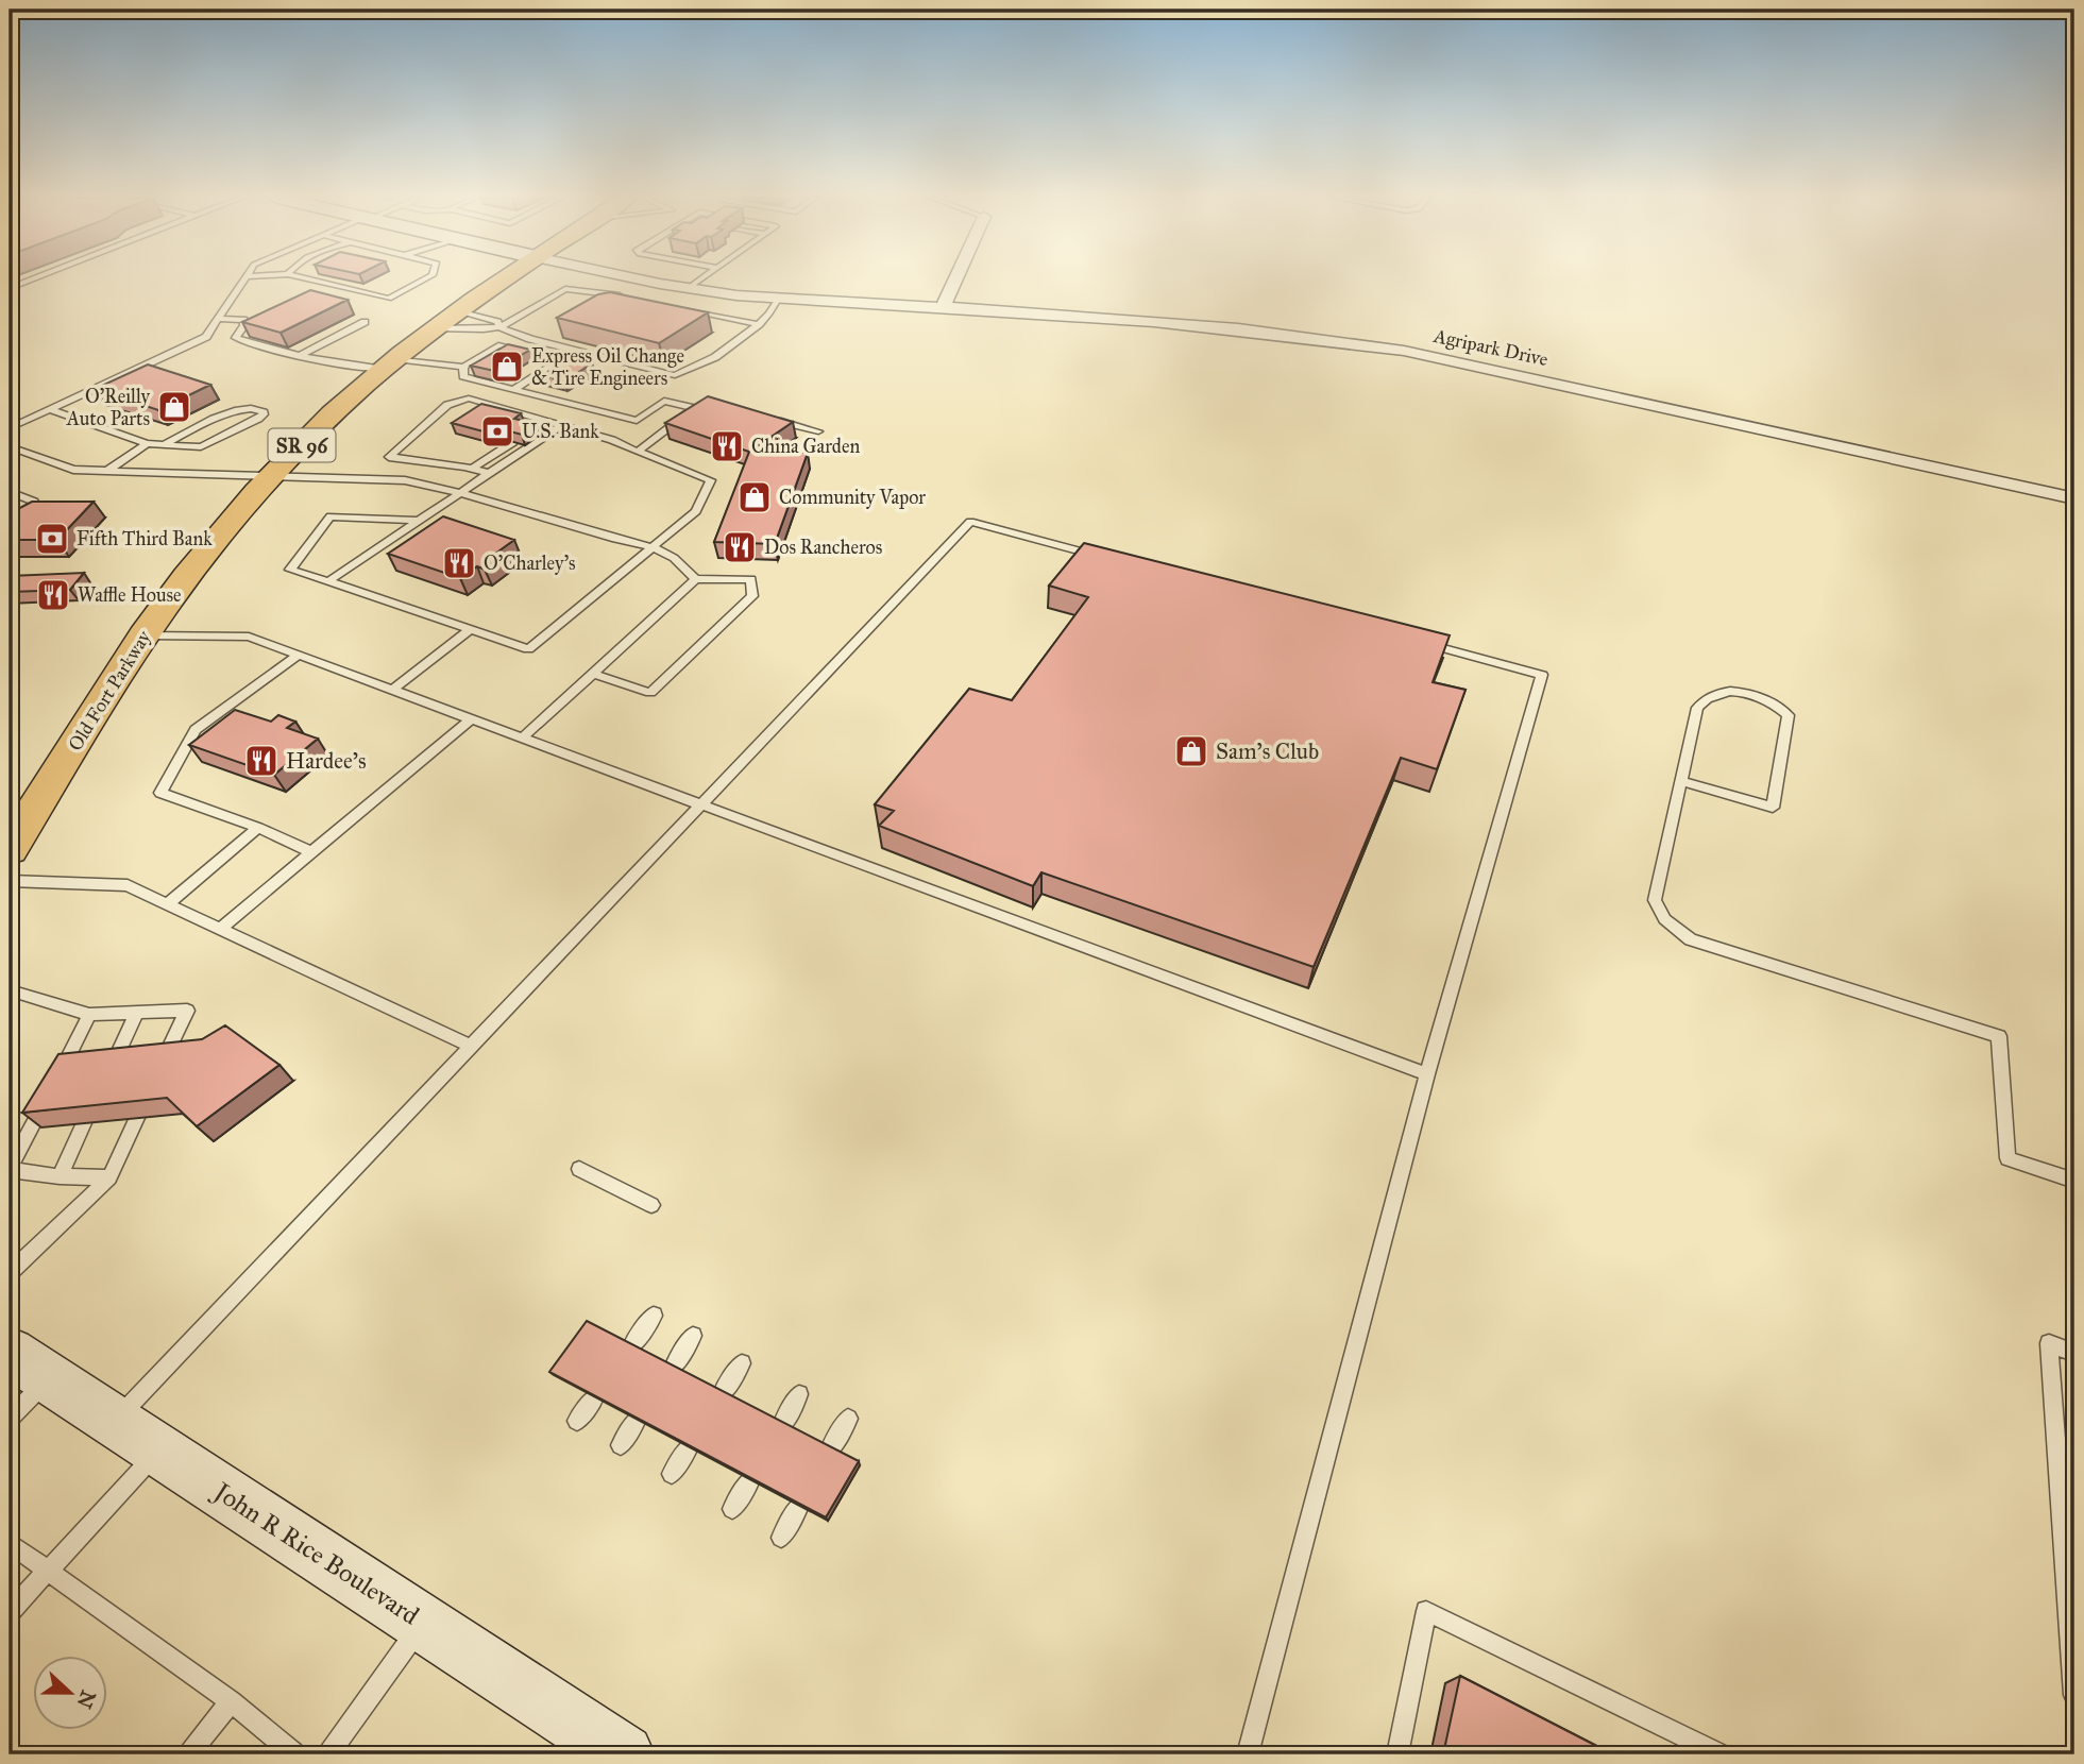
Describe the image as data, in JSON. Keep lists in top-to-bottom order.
{
  "streets": {
    "main road": ["SR 96", "Old Fort Parkway"],
    "street": ["Agripark Drive", "John R Rice Boulevard"]
  },
  "places": {
    "shop": [
      "Express Oil Change & Tire Engineers",
      "O'Reilly Auto Parts",
      "Community Vapor",
      "Sam's Club"
    ],
    "bank": ["U.S. Bank", "Fifth Third Bank"],
    "restaurant": [
      "China Garden",
      "Dos Rancheros",
      "O'Charley's",
      "Waffle House",
      "Hardee's"
    ]
  },
  "north": "right"
}
